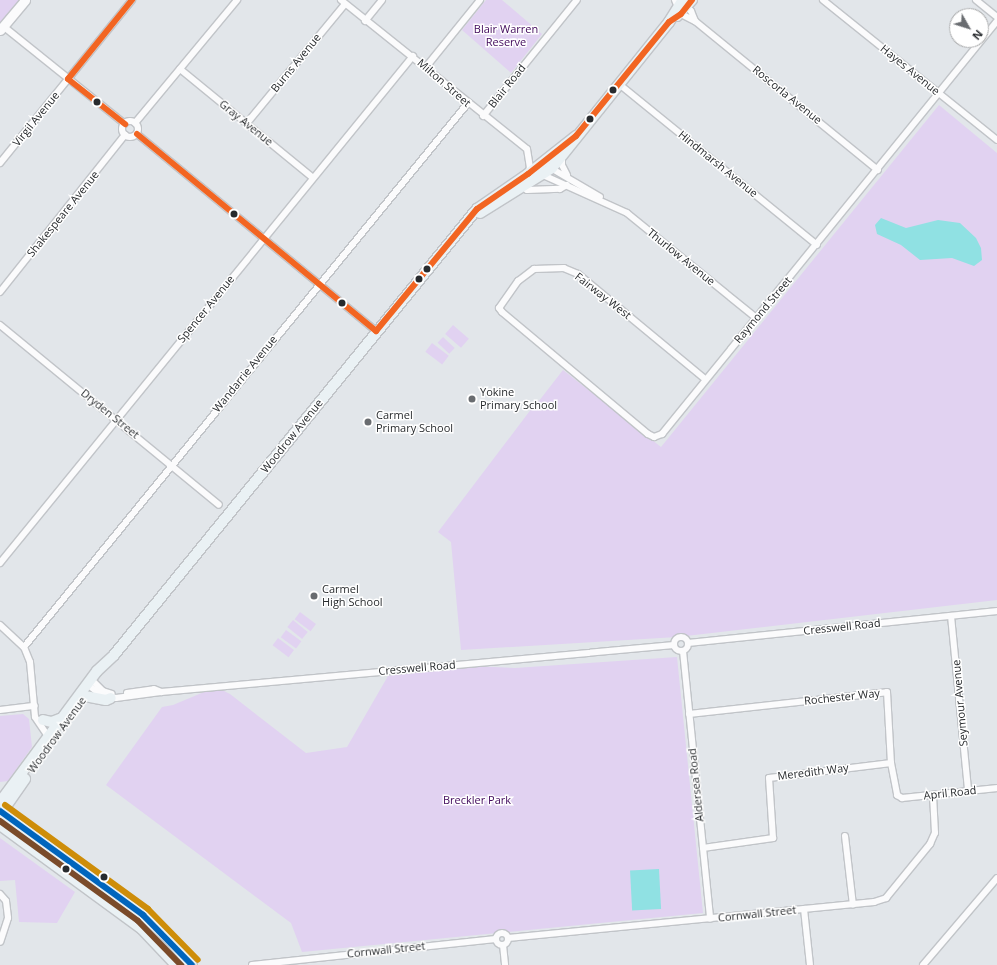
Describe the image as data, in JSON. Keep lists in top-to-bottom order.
{
  "streets": {
    "main road": ["Woodrow Avenue"],
    "street": [
      "Burns Avenue",
      "Hayes Avenue",
      "Milton Street",
      "Blair Road",
      "Roscorla Avenue",
      "Virgil Avenue",
      "Gray Avenue",
      "Hindmarsh Avenue",
      "Shakespeare Avenue",
      "Thurlow Avenue",
      "Fairway West",
      "Spencer Avenue",
      "Raymond Street",
      "Wandarrie Avenue",
      "Dryden Street",
      "Cresswell Road",
      "Rochester Way",
      "Seymour Avenue",
      "Meredith Way",
      "Aldersea Road",
      "April Road",
      "Cornwall Street"
    ]
  },
  "crossings": [
    ["Burns Avenue", "Milton Street"],
    ["Burns Avenue", "Gray Avenue"],
    ["Hayes Avenue", "Raymond Street"],
    ["Milton Street", "Blair Road"],
    ["Milton Street", "Spencer Avenue"],
    ["Milton Street", "Wandarrie Avenue"],
    ["Milton Street", "Woodrow Avenue"],
    ["Roscorla Avenue", "Raymond Street"],
    ["Gray Avenue", "Spencer Avenue"],
    ["Hindmarsh Avenue", "Raymond Street"],
    ["Thurlow Avenue", "Raymond Street"],
    ["Thurlow Avenue", "Woodrow Avenue"],
    ["Fairway West", "Raymond Street"],
    ["Spencer Avenue", "Dryden Street"],
    ["Wandarrie Avenue", "Dryden Street"],
    ["Woodrow Avenue", "Cresswell Road"],
    ["Cresswell Road", "Seymour Avenue"],
    ["Cresswell Road", "Aldersea Road"],
    ["Rochester Way", "Meredith Way"],
    ["Rochester Way", "Aldersea Road"],
    ["Rochester Way", "April Road"],
    ["Seymour Avenue", "April Road"],
    ["Meredith Way", "Aldersea Road"],
    ["Aldersea Road", "Cornwall Street"],
    ["April Road", "Cornwall Street"]
  ],
  "parks": ["Blair Warren Reserve", "Breckler Park"],
  "places": ["Yokine Primary School", "Carmel Primary School", "Carmel High School"],
  "north": "bottom right"
}
